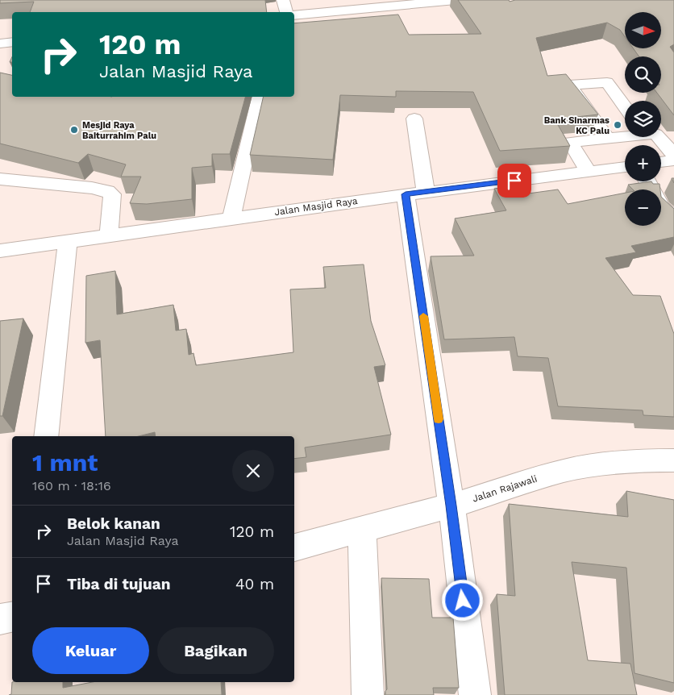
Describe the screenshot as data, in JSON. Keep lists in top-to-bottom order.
{
  "streets": {
    "main road": ["Jalan Masjid Raya", "Jalan Rajawali"]
  },
  "places": ["Bank Sinarmas KC Palu", "Mesjid Raya Baiturrahim Palu"],
  "north": "right",
  "page": {
    "map_buttons": ["+", "−"],
    "turn": ["120 m", "Jalan Masjid Raya"],
    "heading": ["1 mnt", "160 m · 18:16"],
    "list": [
      {
        "name": "Belok kanan",
        "note": "Jalan Masjid Raya",
        "value": "120 m"
      },
      {
        "name": "Tiba di tujuan",
        "value": "40 m"
      }
    ],
    "buttons": ["Keluar", "Bagikan"]
  }
}
